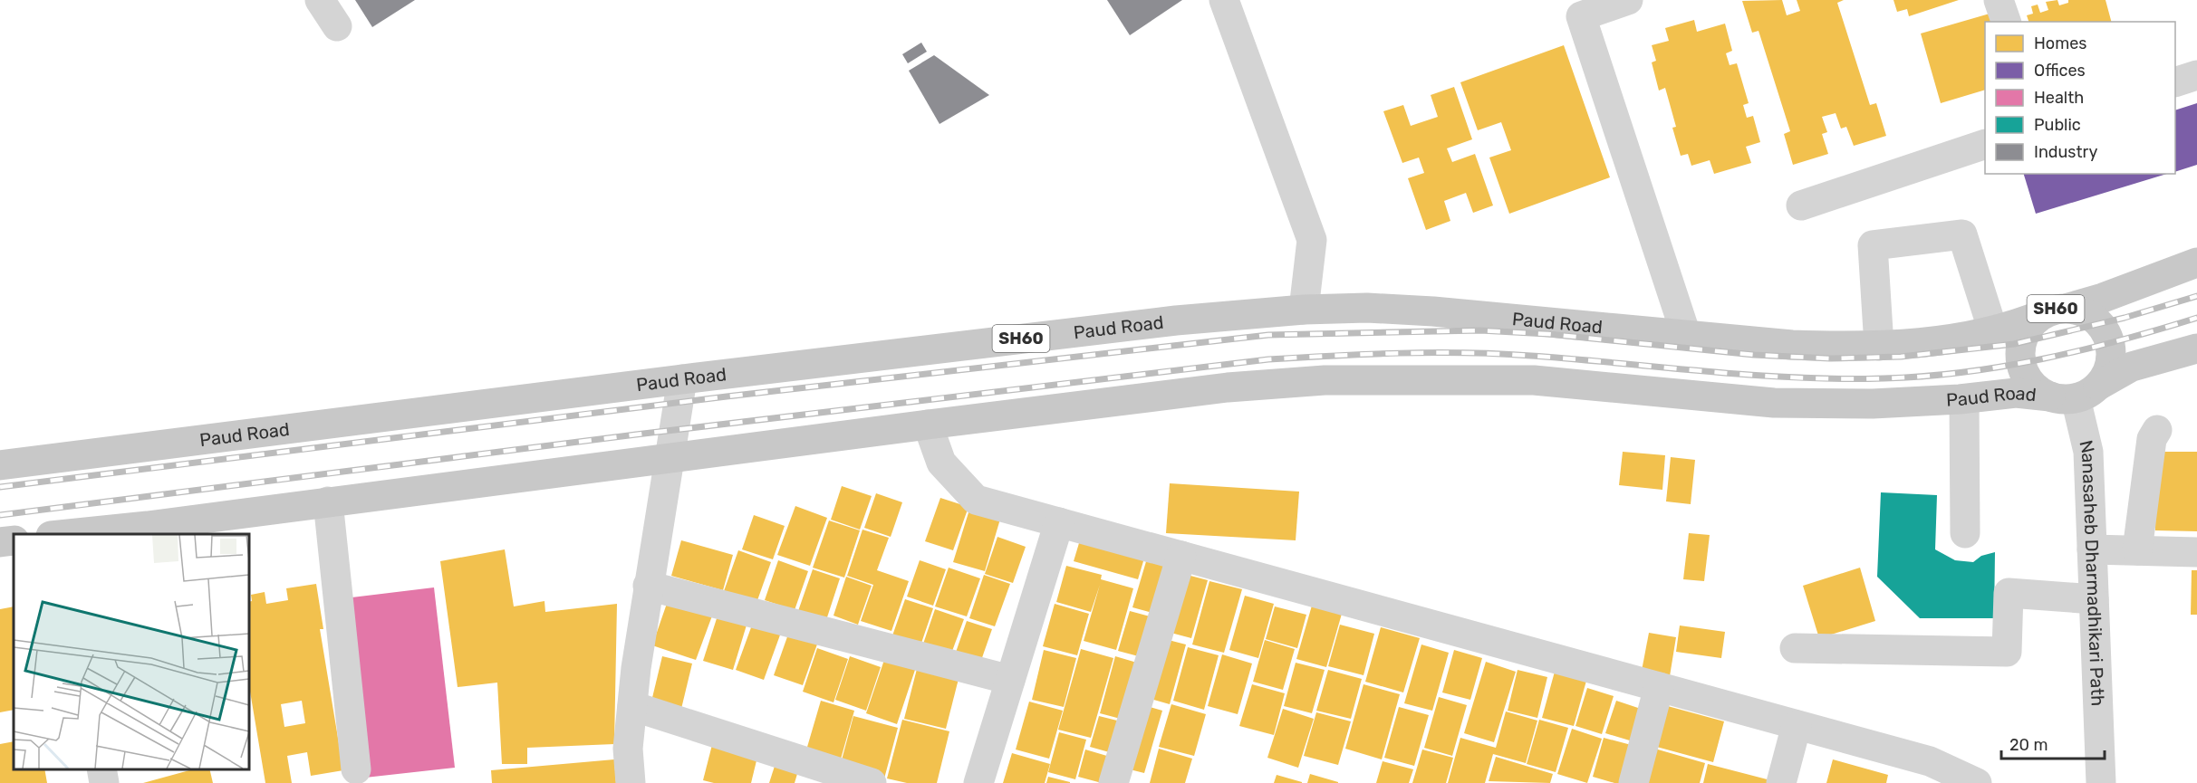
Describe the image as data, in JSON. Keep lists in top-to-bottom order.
{
  "streets": {
    "main road": ["SH60", "Paud Road"],
    "street": ["Nanasaheb Dharmadhikari Path"]
  },
  "crossings": [
    ["SH60", "Paud Road"],
    ["SH60", "Nanasaheb Dharmadhikari Path"],
    ["Paud Road", "Nanasaheb Dharmadhikari Path"]
  ],
  "legend": [
    "Homes",
    "Offices",
    "Health",
    "Public",
    "Industry"
  ],
  "scale_bar": "20 m"
}
